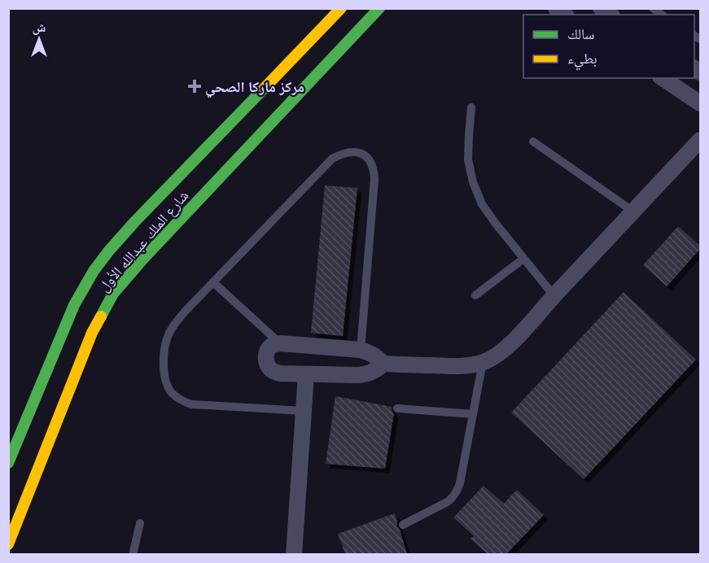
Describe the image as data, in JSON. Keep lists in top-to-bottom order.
{
  "streets": {
    "main road": ["شارع الملك عبدالله الأول"]
  },
  "places": {
    "health": ["مركز ماركا الصحي"]
  },
  "legend": ["سالك", "بطيء"],
  "north": "top"
}
